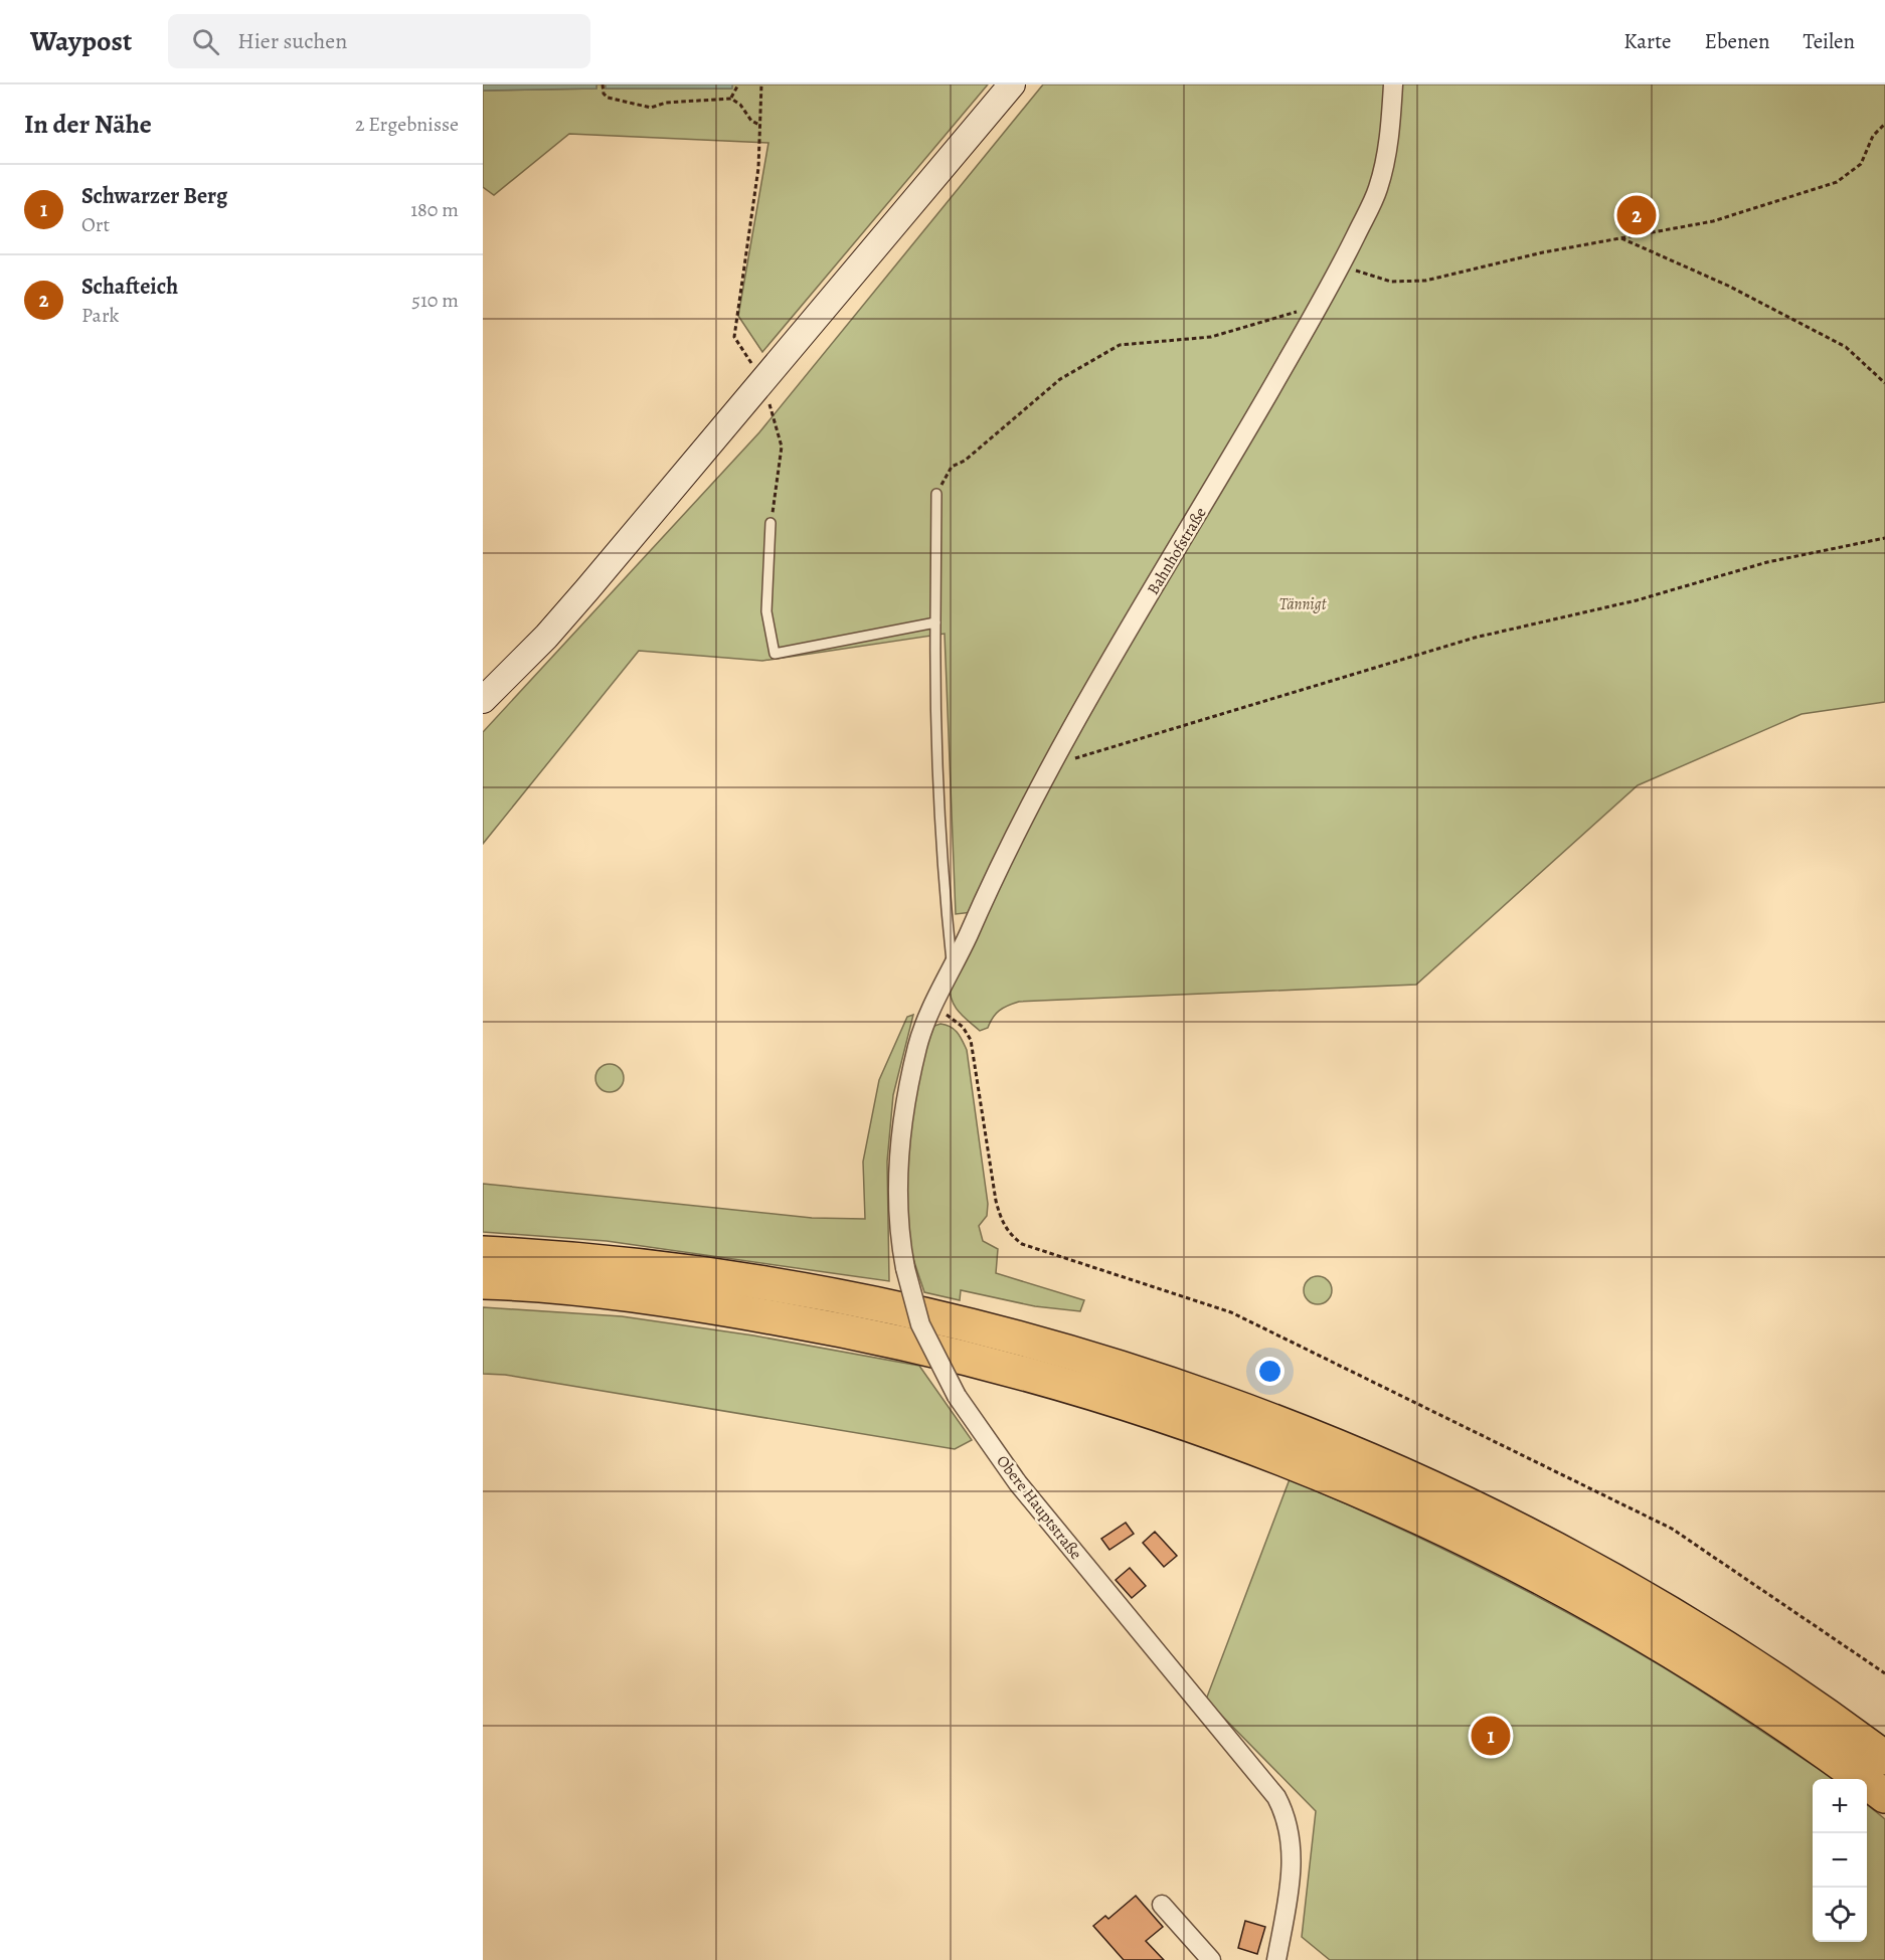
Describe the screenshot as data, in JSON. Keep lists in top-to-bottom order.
{
  "streets": {
    "street": ["Bahnhofstraße", "Obere Hauptstraße"]
  },
  "crossings": [
    ["Bahnhofstraße", "Obere Hauptstraße"]
  ],
  "parks": ["Tännigt"],
  "page": {
    "header": "Waypost",
    "search": "Hier suchen",
    "nav": ["Karte", "Ebenen", "Teilen"],
    "heading": ["In der Nähe", "2 Ergebnisse"],
    "list": [
      {
        "mark": "1",
        "name": "Schwarzer Berg",
        "note": "Ort",
        "value": "180 m"
      },
      {
        "mark": "2",
        "name": "Schafteich",
        "note": "Park",
        "value": "510 m"
      }
    ],
    "pins": ["2", "1"],
    "map_buttons": ["+", "−"]
  }
}
